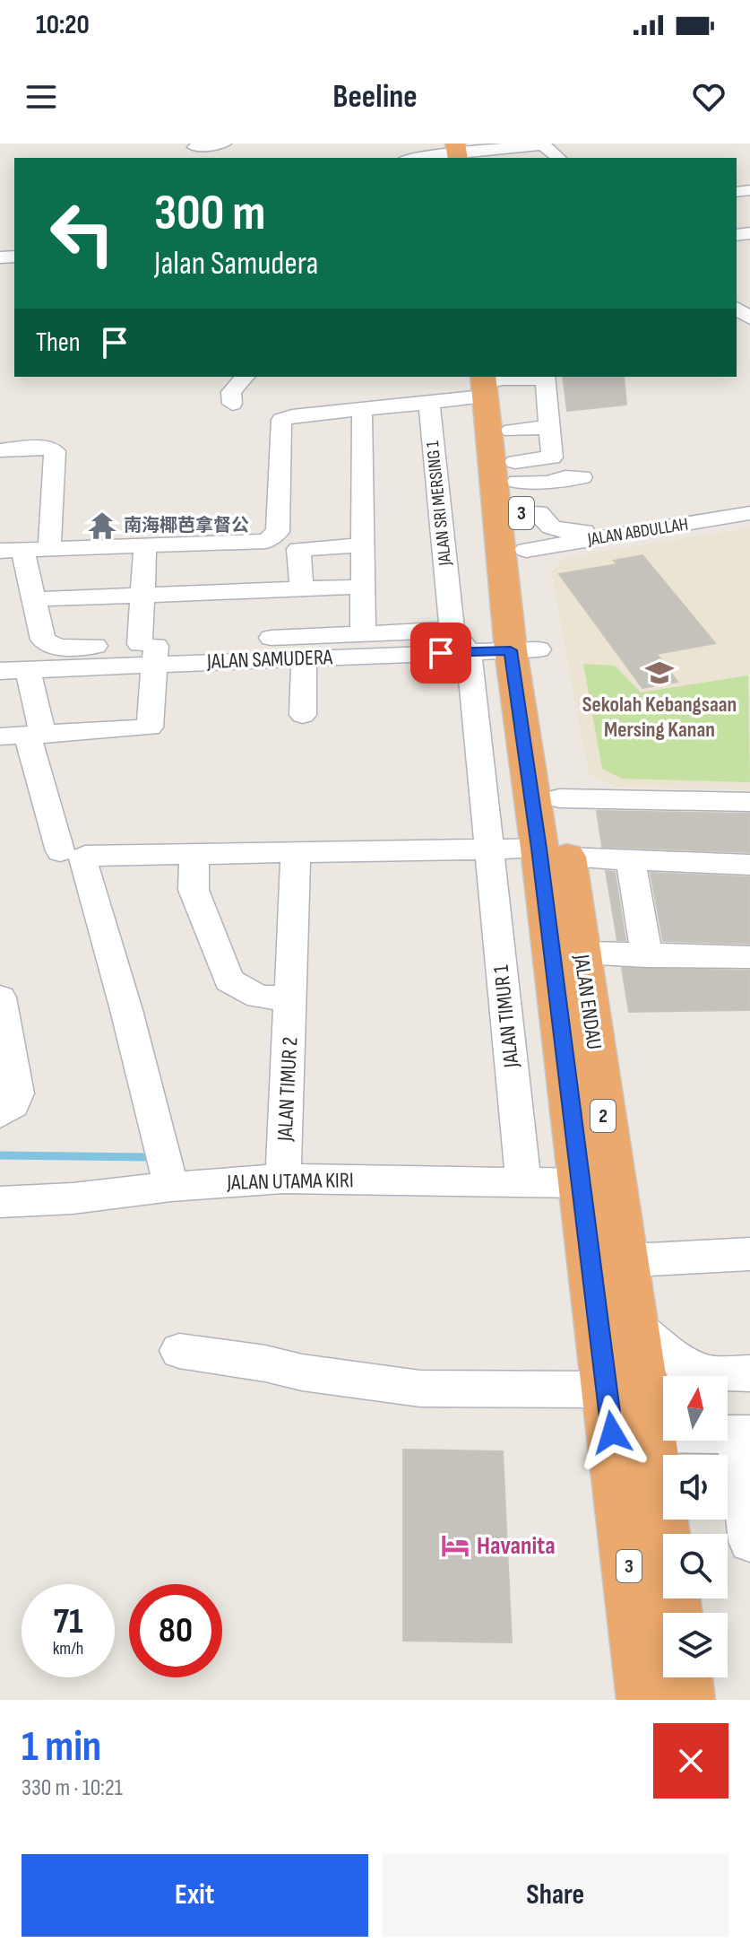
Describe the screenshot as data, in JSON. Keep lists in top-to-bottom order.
{
  "streets": {
    "highway": ["3", "JALAN ENDAU", "2"],
    "street": [
      "JALAN SRI MERSING 1",
      "JALAN ABDULLAH",
      "JALAN SAMUDERA",
      "JALAN TIMUR 1",
      "JALAN TIMUR 2",
      "JALAN UTAMA KIRI"
    ]
  },
  "crossings": [
    ["JALAN ABDULLAH", "JALAN ENDAU"],
    ["JALAN SAMUDERA", "JALAN ENDAU"],
    ["JALAN SAMUDERA", "JALAN TIMUR 1"],
    ["JALAN ENDAU", "JALAN UTAMA KIRI"],
    ["JALAN TIMUR 1", "JALAN UTAMA KIRI"],
    ["JALAN TIMUR 2", "JALAN UTAMA KIRI"]
  ],
  "places": {
    "temple": ["南海椰芭拿督公"],
    "school or university": ["Sekolah Kebangsaan Mersing Kanan"],
    "hotel": ["Havanita"]
  },
  "north": "top",
  "page": {
    "status": "10:20",
    "header": "Beeline",
    "turn": ["300 m", "Jalan Samudera"],
    "then": "Then",
    "speed": "71 km/h",
    "limit": "80",
    "heading": ["1 min", "330 m · 10:21"],
    "buttons": ["Exit", "Share"]
  }
}
